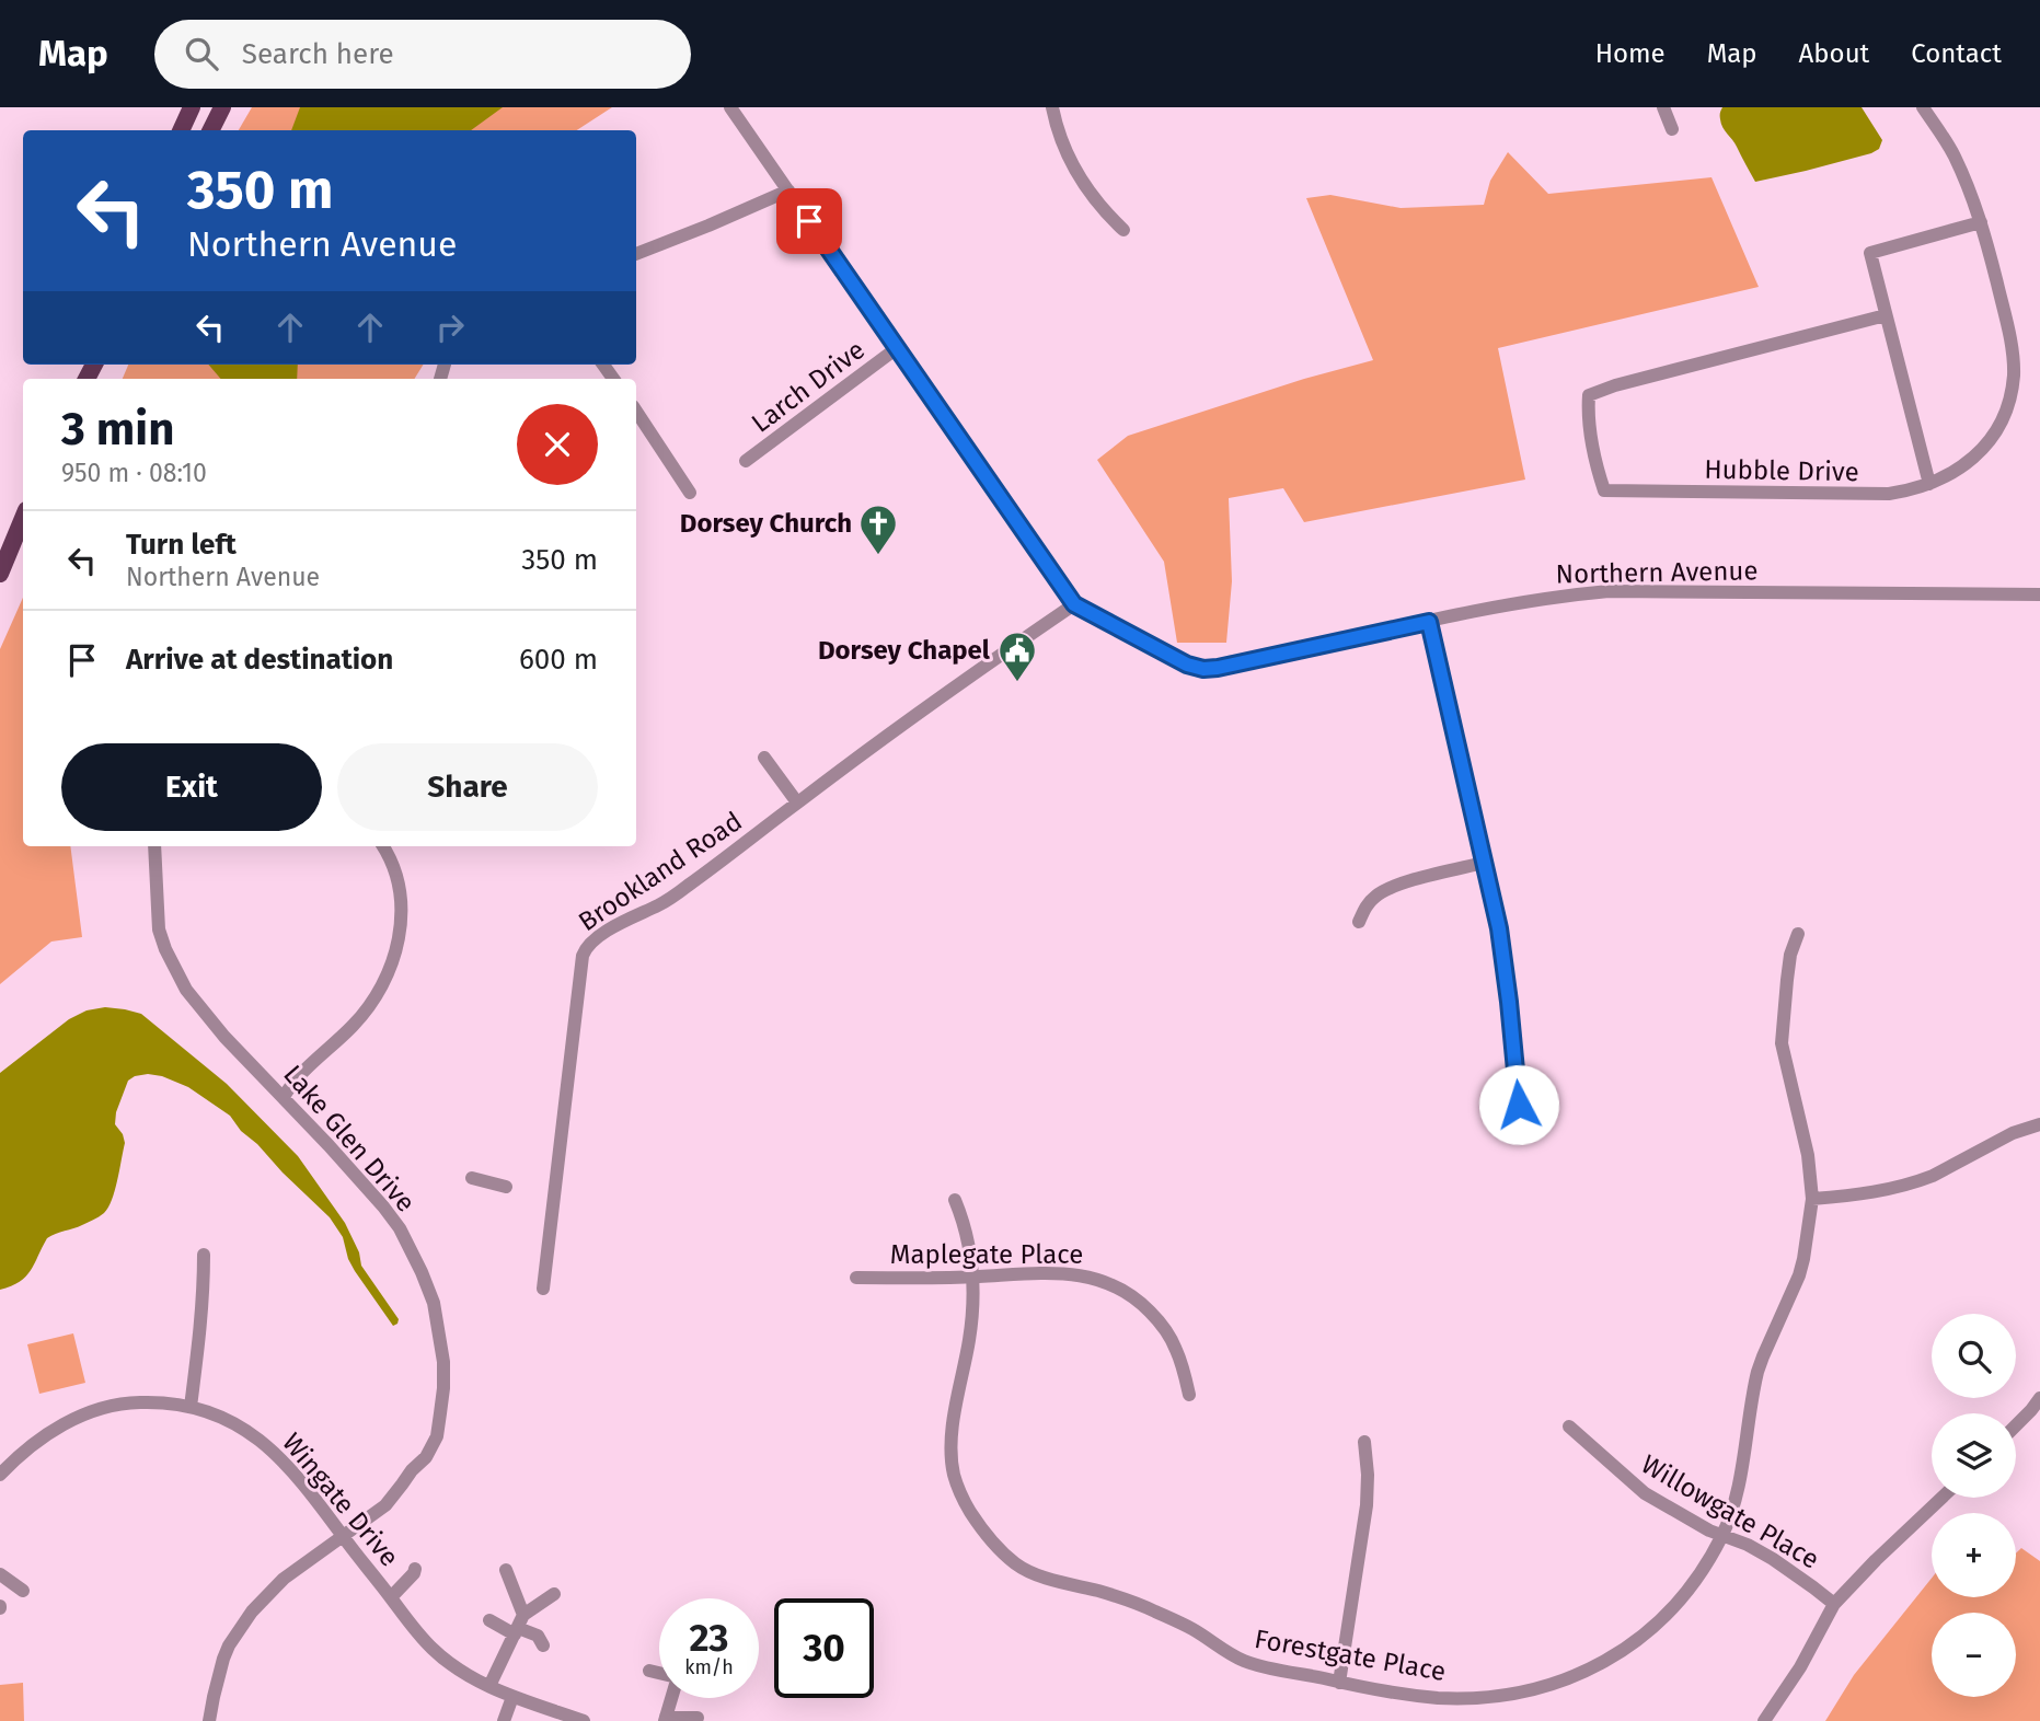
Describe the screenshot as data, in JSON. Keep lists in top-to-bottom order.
{
  "streets": {
    "street": [
      "Larch Drive",
      "Hubble Drive",
      "Northern Avenue",
      "Brookland Road",
      "Lake Glen Drive",
      "Maplegate Place",
      "Wingate Drive",
      "Willowgate Place",
      "Forestgate Place"
    ]
  },
  "crossings": [
    ["Larch Drive", "Northern Avenue"],
    ["Northern Avenue", "Brookland Road"],
    ["Lake Glen Drive", "Wingate Drive"],
    ["Maplegate Place", "Forestgate Place"],
    ["Willowgate Place", "Forestgate Place"]
  ],
  "places": {
    "church": ["Dorsey Church"],
    "public building": ["Dorsey Chapel"]
  },
  "page": {
    "header": "Map",
    "search": "Search here",
    "nav": [
      "Home",
      "Map",
      "About",
      "Contact"
    ],
    "turn": ["350 m", "Northern Avenue"],
    "heading": ["3 min", "950 m · 08:10"],
    "list": [
      {
        "name": "Turn left",
        "note": "Northern Avenue",
        "value": "350 m"
      },
      {
        "name": "Arrive at destination",
        "value": "600 m"
      }
    ],
    "buttons": ["Exit", "Share"],
    "map_buttons": ["+", "−"],
    "speed": "23 km/h",
    "limit": "30"
  }
}
